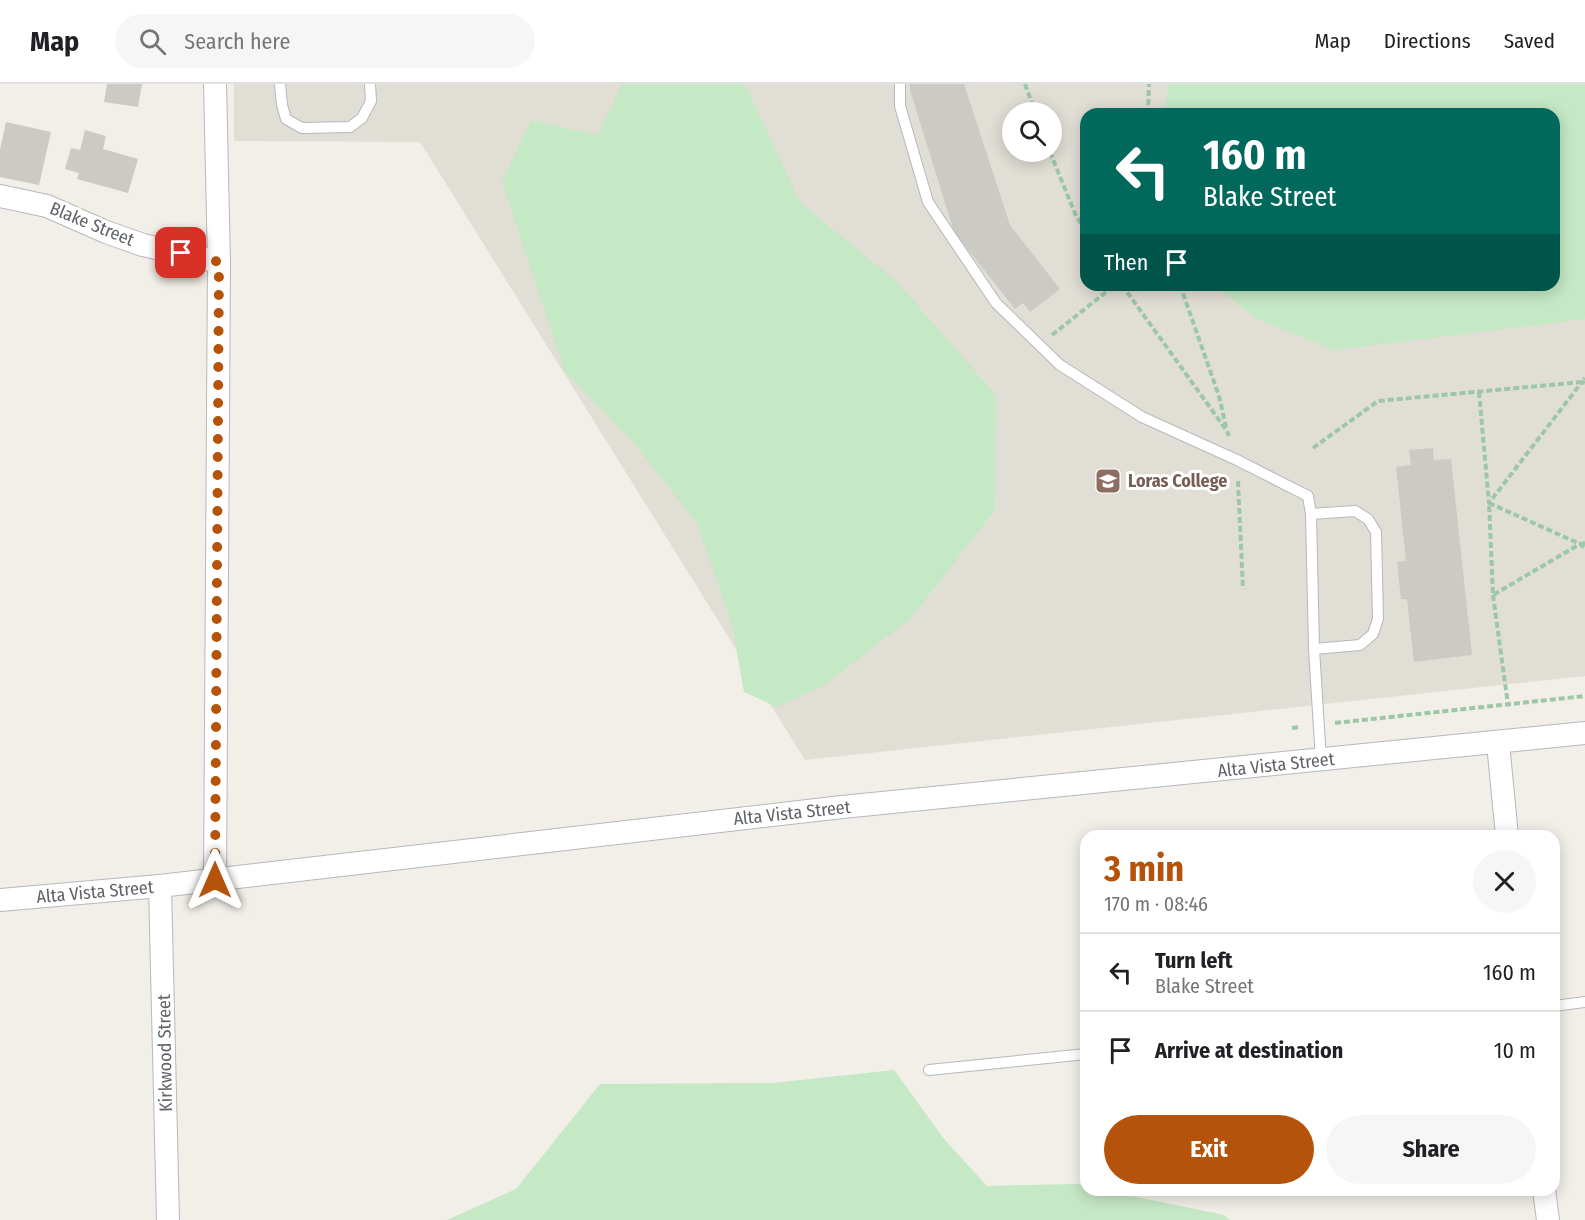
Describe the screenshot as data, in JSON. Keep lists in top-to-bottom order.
{
  "streets": {
    "street": ["Blake Street", "Alta Vista Street", "Kirkwood Street"]
  },
  "crossings": [
    ["Alta Vista Street", "Kirkwood Street"]
  ],
  "places": {
    "school or university": ["Loras College"]
  },
  "page": {
    "header": "Map",
    "search": "Search here",
    "nav": ["Map", "Directions", "Saved"],
    "turn": ["160 m", "Blake Street"],
    "then": "Then",
    "heading": ["3 min", "170 m · 08:46"],
    "list": [
      {
        "name": "Turn left",
        "note": "Blake Street",
        "value": "160 m"
      },
      {
        "name": "Arrive at destination",
        "value": "10 m"
      }
    ],
    "buttons": ["Exit", "Share"]
  }
}
